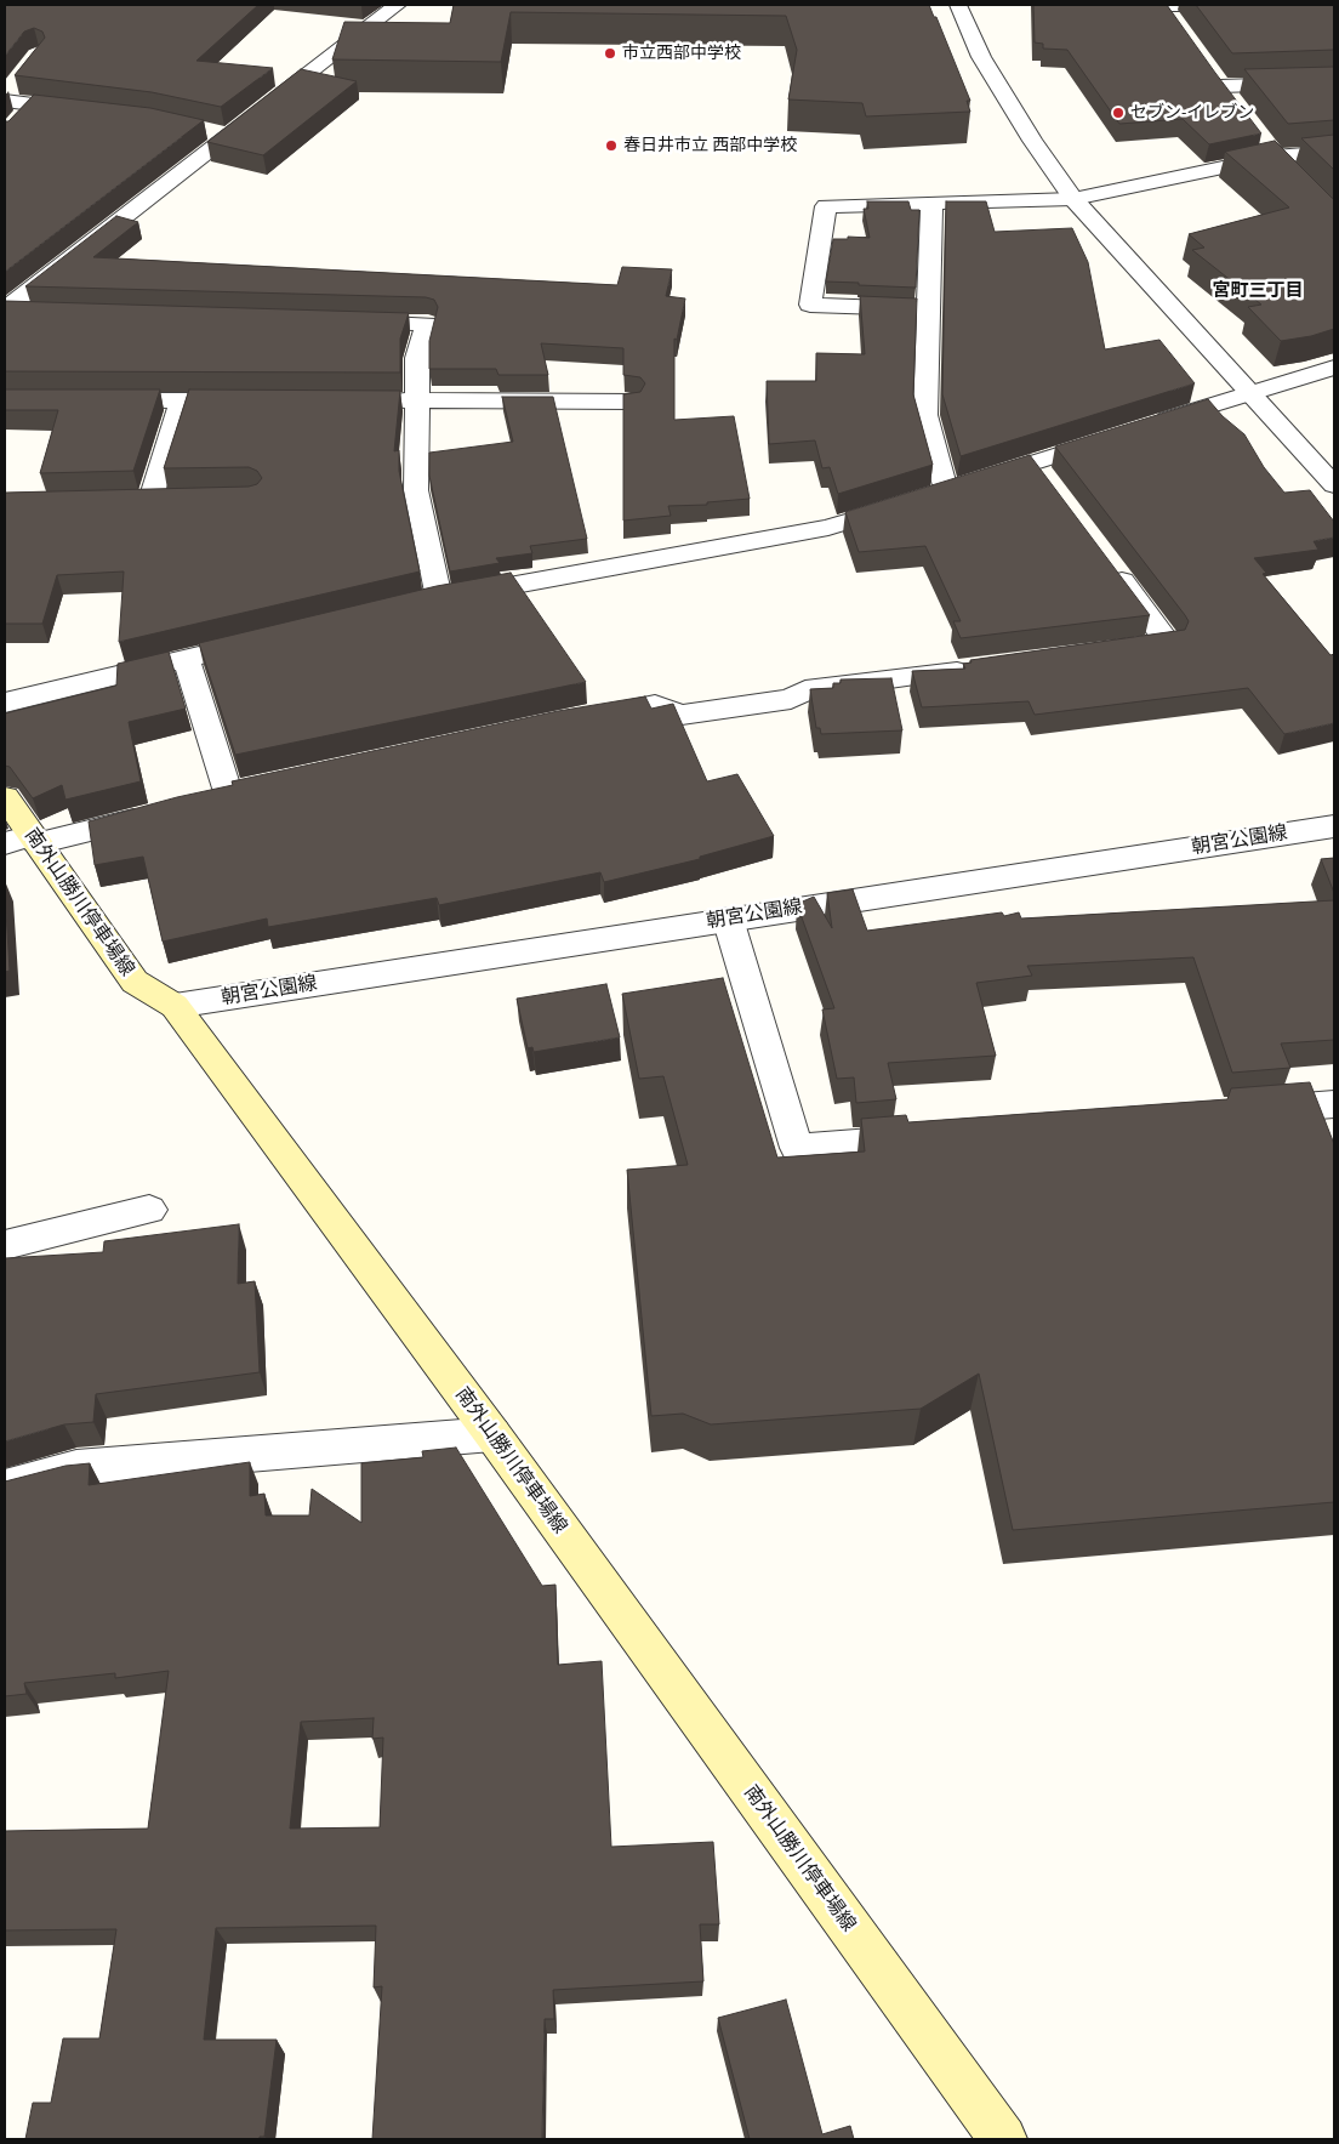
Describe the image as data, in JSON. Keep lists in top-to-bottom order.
{
  "streets": {
    "main road": ["南外山勝川停車場線"],
    "street": ["朝宮公園線"]
  },
  "crossings": [
    ["朝宮公園線", "南外山勝川停車場線"]
  ],
  "districts": ["宮町三丁目"],
  "places": ["市立西部中学校", "セブン-イレブン", "春日井市立 西部中学校"]
}
